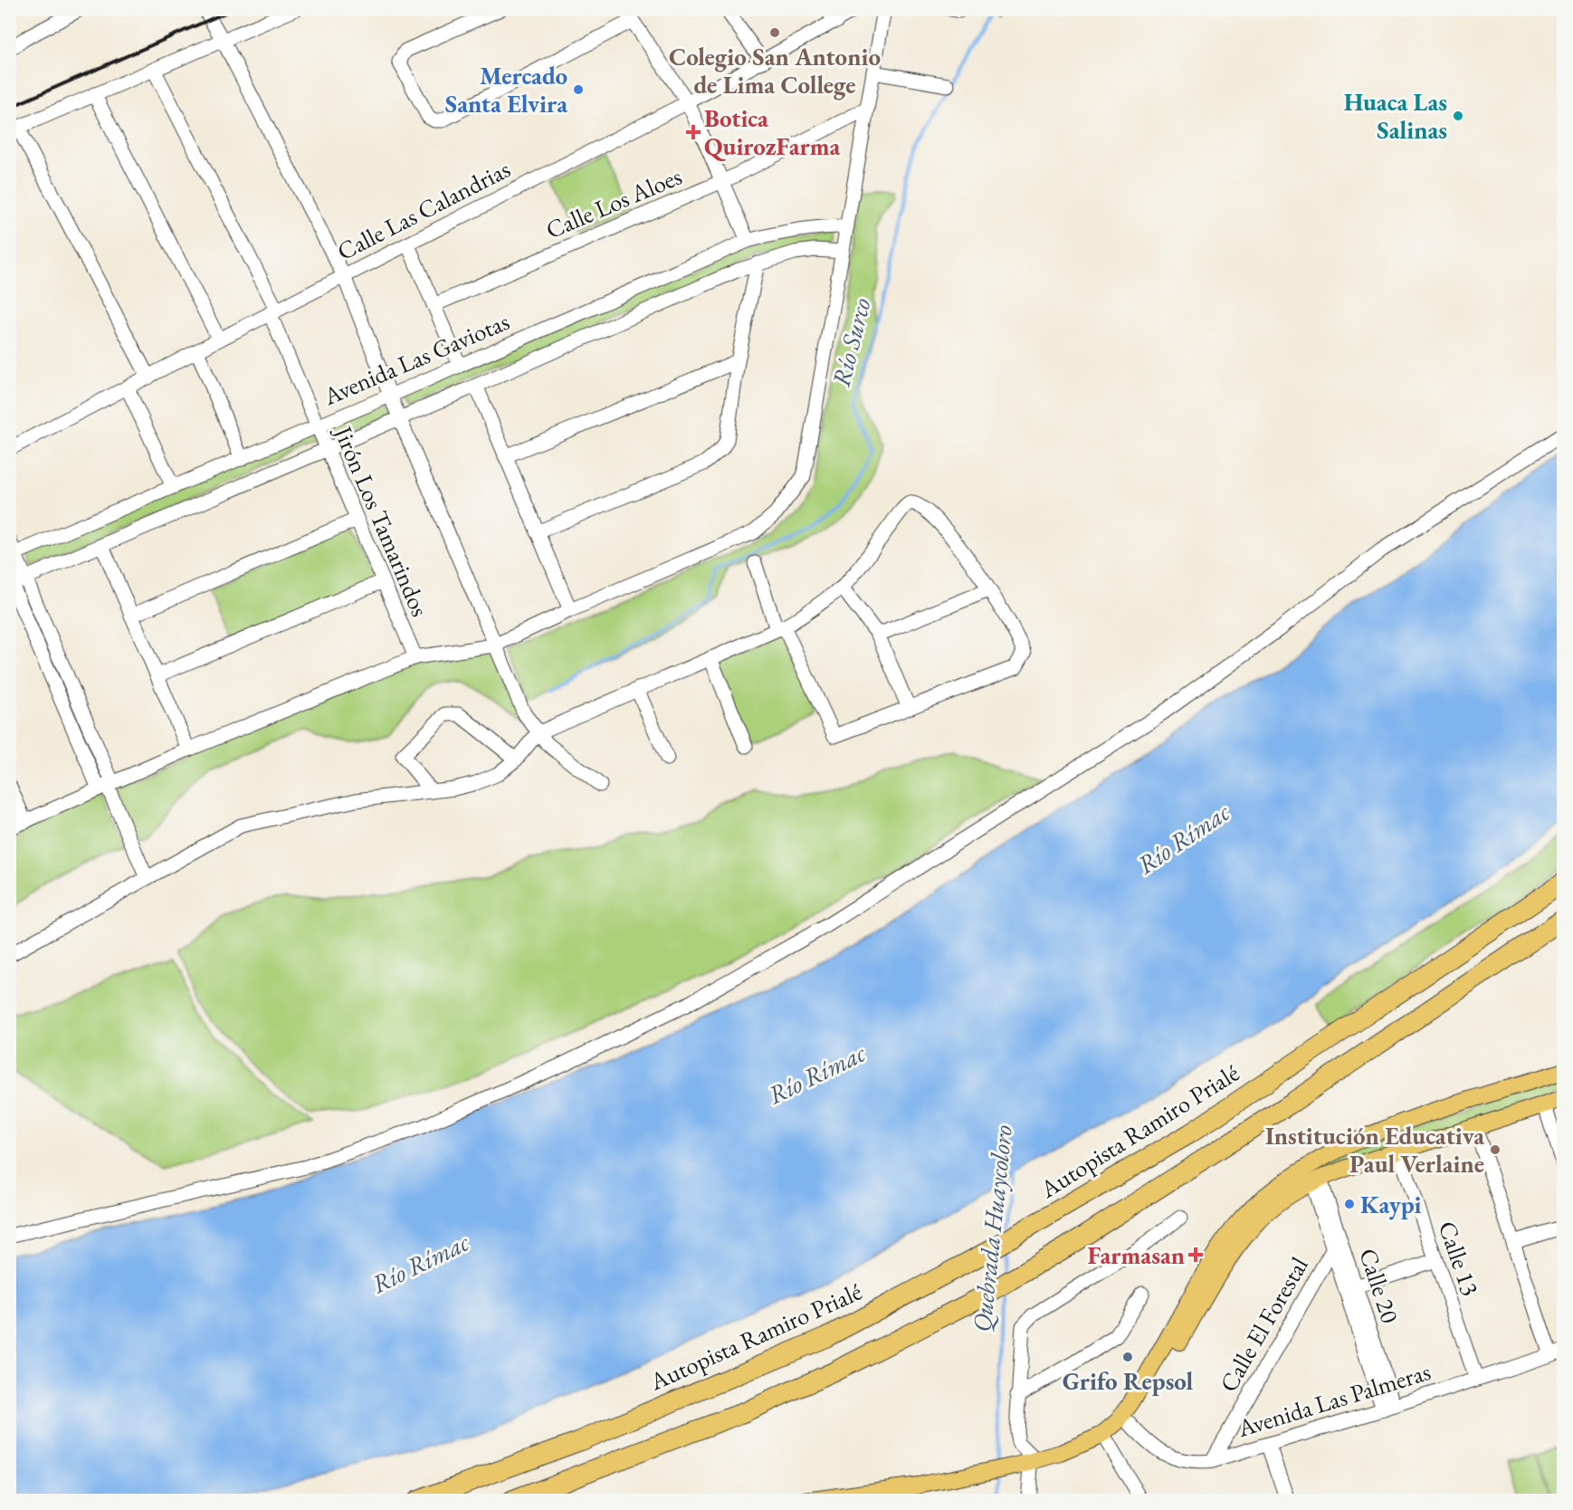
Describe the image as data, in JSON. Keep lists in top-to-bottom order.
{
  "streets": {
    "highway": ["Autopista Ramiro Prialé"],
    "street": [
      "Calle Los Aloes",
      "Calle Las Calandrias",
      "Avenida Las Gaviotas",
      "Jirón Los Tamarindos",
      "Calle 13",
      "Calle 20",
      "Calle El Forestal",
      "Avenida Las Palmeras"
    ]
  },
  "crossings": [
    ["Calle Las Calandrias", "Jirón Los Tamarindos"],
    ["Avenida Las Gaviotas", "Jirón Los Tamarindos"],
    ["Calle 13", "Avenida Las Palmeras"],
    ["Calle 20", "Calle El Forestal"],
    ["Calle 20", "Avenida Las Palmeras"],
    ["Calle El Forestal", "Avenida Las Palmeras"]
  ],
  "water": ["Río Surco", "Río Rímac", "Quebrada Huaycoloro"],
  "places": {
    "other": [
      "Colegio San Antonio de Lima College",
      "Mercado Santa Elvira",
      "Huaca Las Salinas",
      "Institución Educativa Paul Verlaine",
      "Kaypi",
      "Grifo Repsol"
    ],
    "health": ["Botica QuirozFarma", "Farmasan"]
  }
}
